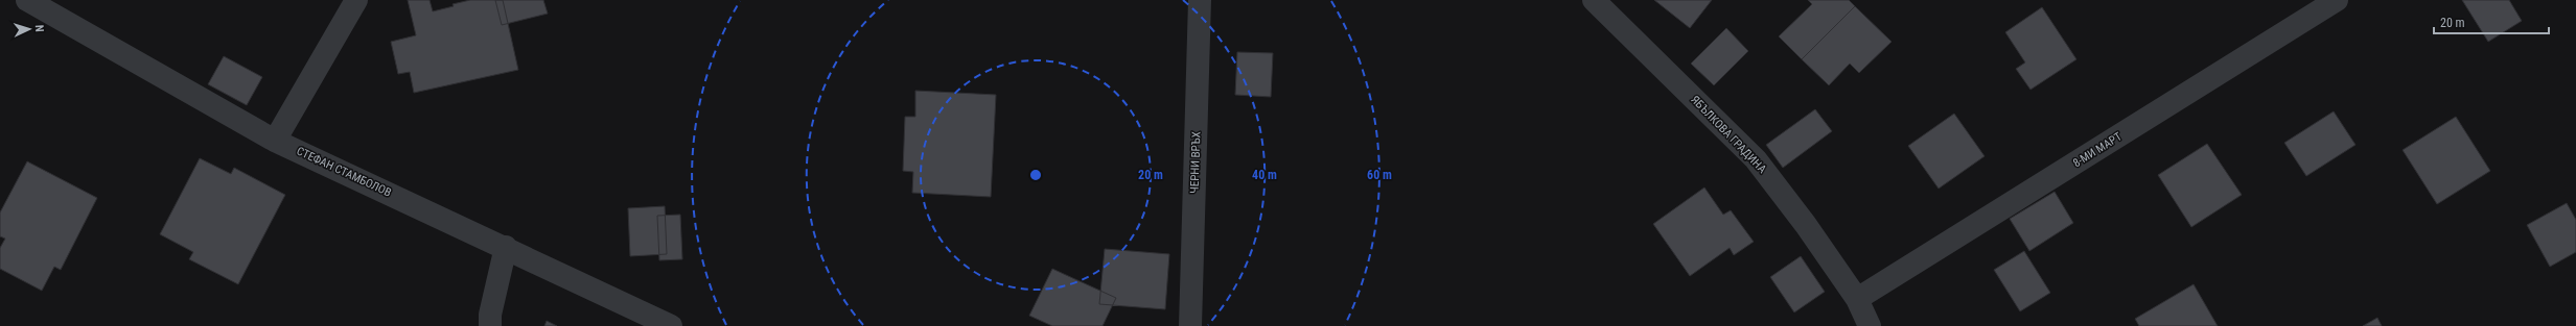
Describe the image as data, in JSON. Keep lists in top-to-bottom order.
{
  "streets": {
    "street": [
      "ЯБЪЛКОВА ГРАДИНА",
      "8-МИ МАРТ",
      "ЧЕРНИ ВРЪХ",
      "СТЕФАН СТАМБОЛОВ"
    ]
  },
  "crossings": [
    ["ЯБЪЛКОВА ГРАДИНА", "8-МИ МАРТ"]
  ],
  "scale_bar": "20 m",
  "north": "right",
  "rings": ["20 m", "40 m", "60 m"]
}
